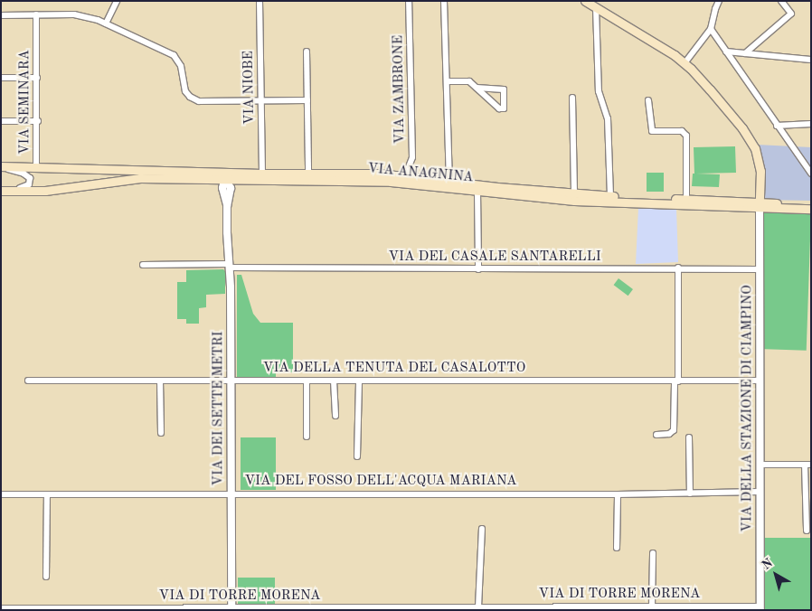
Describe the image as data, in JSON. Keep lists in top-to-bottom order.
{
  "streets": {
    "main road": ["VIA ANAGNINA"],
    "street": [
      "VIA NIOBE",
      "VIA ZAMBRONE",
      "VIA SEMINARA",
      "VIA DEL CASALE SANTARELLI",
      "VIA DELLA TENUTA DEL CASALOTTO",
      "VIA DEI SETTE METRI",
      "VIA DELLA STAZIONE DI CIAMPINO",
      "VIA DEL FOSSO DELL'ACQUA MARIANA",
      "VIA DI TORRE MORENA"
    ]
  },
  "crossings": [
    ["VIA NIOBE", "VIA ANAGNINA"],
    ["VIA ZAMBRONE", "VIA ANAGNINA"],
    ["VIA SEMINARA", "VIA ANAGNINA"],
    ["VIA ANAGNINA", "VIA DEI SETTE METRI"],
    ["VIA ANAGNINA", "VIA DELLA STAZIONE DI CIAMPINO"],
    ["VIA DEL CASALE SANTARELLI", "VIA DEI SETTE METRI"],
    ["VIA DEL CASALE SANTARELLI", "VIA DELLA STAZIONE DI CIAMPINO"],
    ["VIA DELLA TENUTA DEL CASALOTTO", "VIA DEI SETTE METRI"],
    ["VIA DELLA TENUTA DEL CASALOTTO", "VIA DELLA STAZIONE DI CIAMPINO"],
    ["VIA DEI SETTE METRI", "VIA DEL FOSSO DELL'ACQUA MARIANA"],
    ["VIA DEI SETTE METRI", "VIA DI TORRE MORENA"],
    ["VIA DELLA STAZIONE DI CIAMPINO", "VIA DEL FOSSO DELL'ACQUA MARIANA"],
    ["VIA DELLA STAZIONE DI CIAMPINO", "VIA DI TORRE MORENA"]
  ],
  "north": "top left"
}
